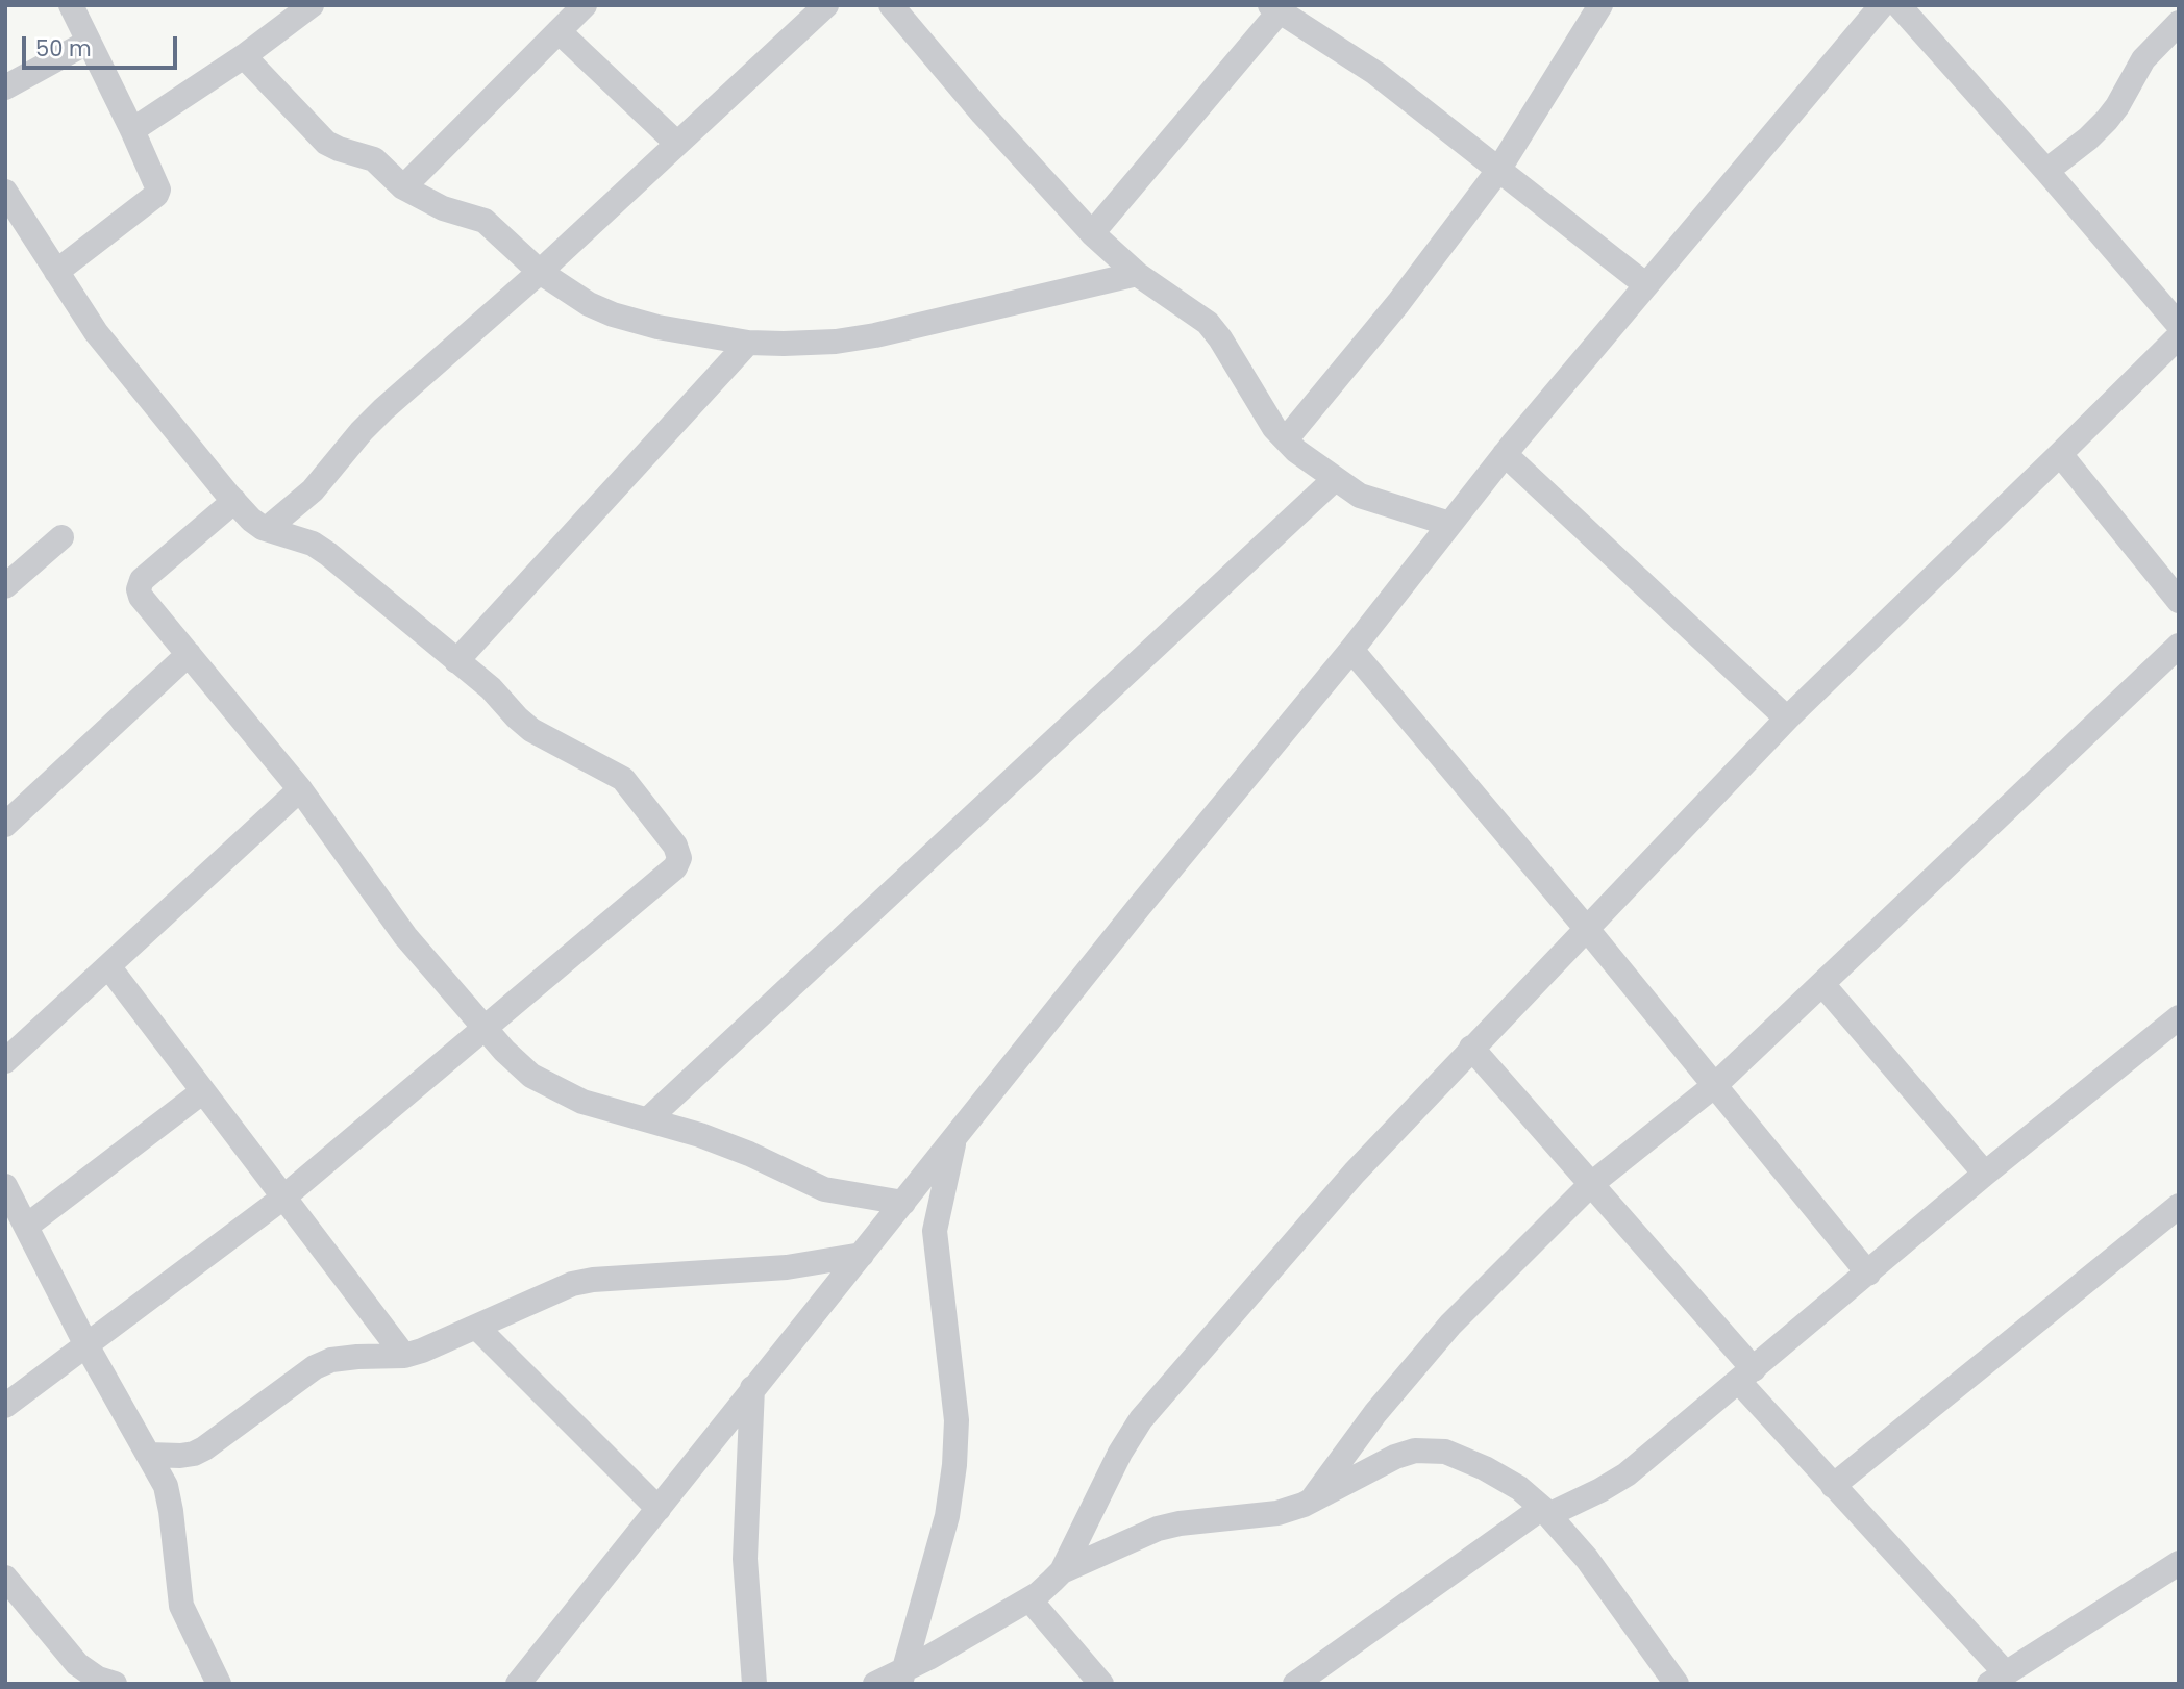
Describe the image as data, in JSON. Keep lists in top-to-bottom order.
{
  "scale_bar": "50 m"
}
